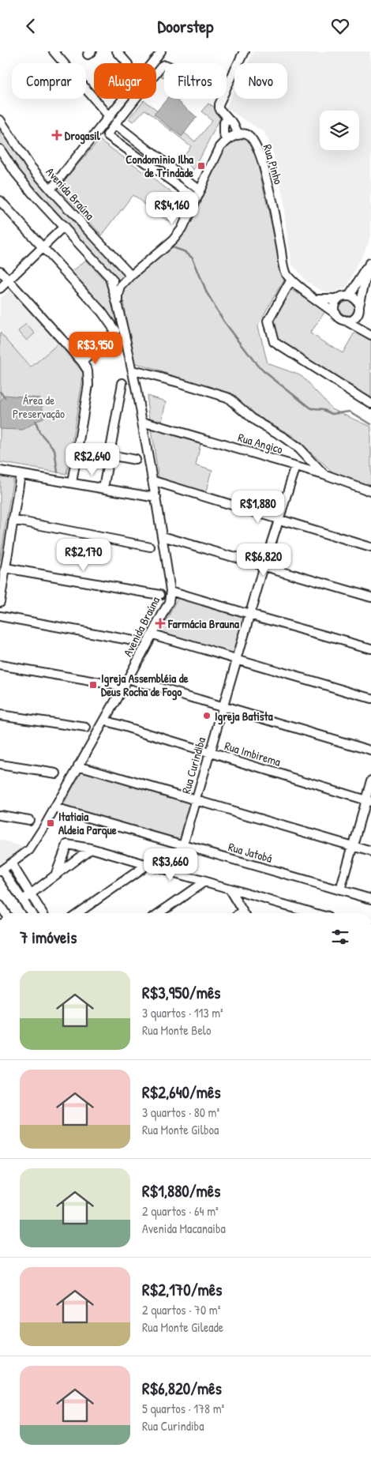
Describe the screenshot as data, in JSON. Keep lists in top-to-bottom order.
{
  "streets": {
    "street": [
      "Rua Pinho",
      "Avenida Braúna",
      "Rua Angico",
      "Rua Imbirema",
      "Rua Curindiba",
      "Rua Jatobá"
    ]
  },
  "crossings": [
    ["Avenida Braúna", "Rua Angico"],
    ["Avenida Braúna", "Rua Imbirema"],
    ["Avenida Braúna", "Rua Jatobá"],
    ["Rua Angico", "Rua Curindiba"],
    ["Rua Imbirema", "Rua Curindiba"],
    ["Rua Curindiba", "Rua Jatobá"]
  ],
  "parks": ["Área de Preservação"],
  "places": {
    "health": ["Drogasil", "Farmácia Brauna"],
    "transit": ["Condominio Ilha de Trindade", "Igreja Assembléia de Deus Rocha de Fogo", "Itatiaia Aldeia Parque"],
    "other": ["Igreja Batista"]
  },
  "page": {
    "header": "Doorstep",
    "chip": [
      "Comprar",
      "Alugar",
      "Filtros",
      "Novo"
    ],
    "price": [
      "R$4,160",
      "R$3,950",
      "R$2,640",
      "R$1,880",
      "R$2,170",
      "R$6,820",
      "R$3,660"
    ],
    "heading": "7 imóveis",
    "list": [
      {
        "name": "R$3,950/mês",
        "note": "3 quartos · 113 m² · Rua Monte Belo"
      },
      {
        "name": "R$2,640/mês",
        "note": "3 quartos · 80 m² · Rua Monte Gilboa"
      },
      {
        "name": "R$1,880/mês",
        "note": "2 quartos · 64 m² · Avenida Macanaiba"
      },
      {
        "name": "R$2,170/mês",
        "note": "2 quartos · 70 m² · Rua Monte Gileade"
      },
      {
        "name": "R$6,820/mês",
        "note": "5 quartos · 178 m² · Rua Curindiba"
      }
    ]
  }
}
